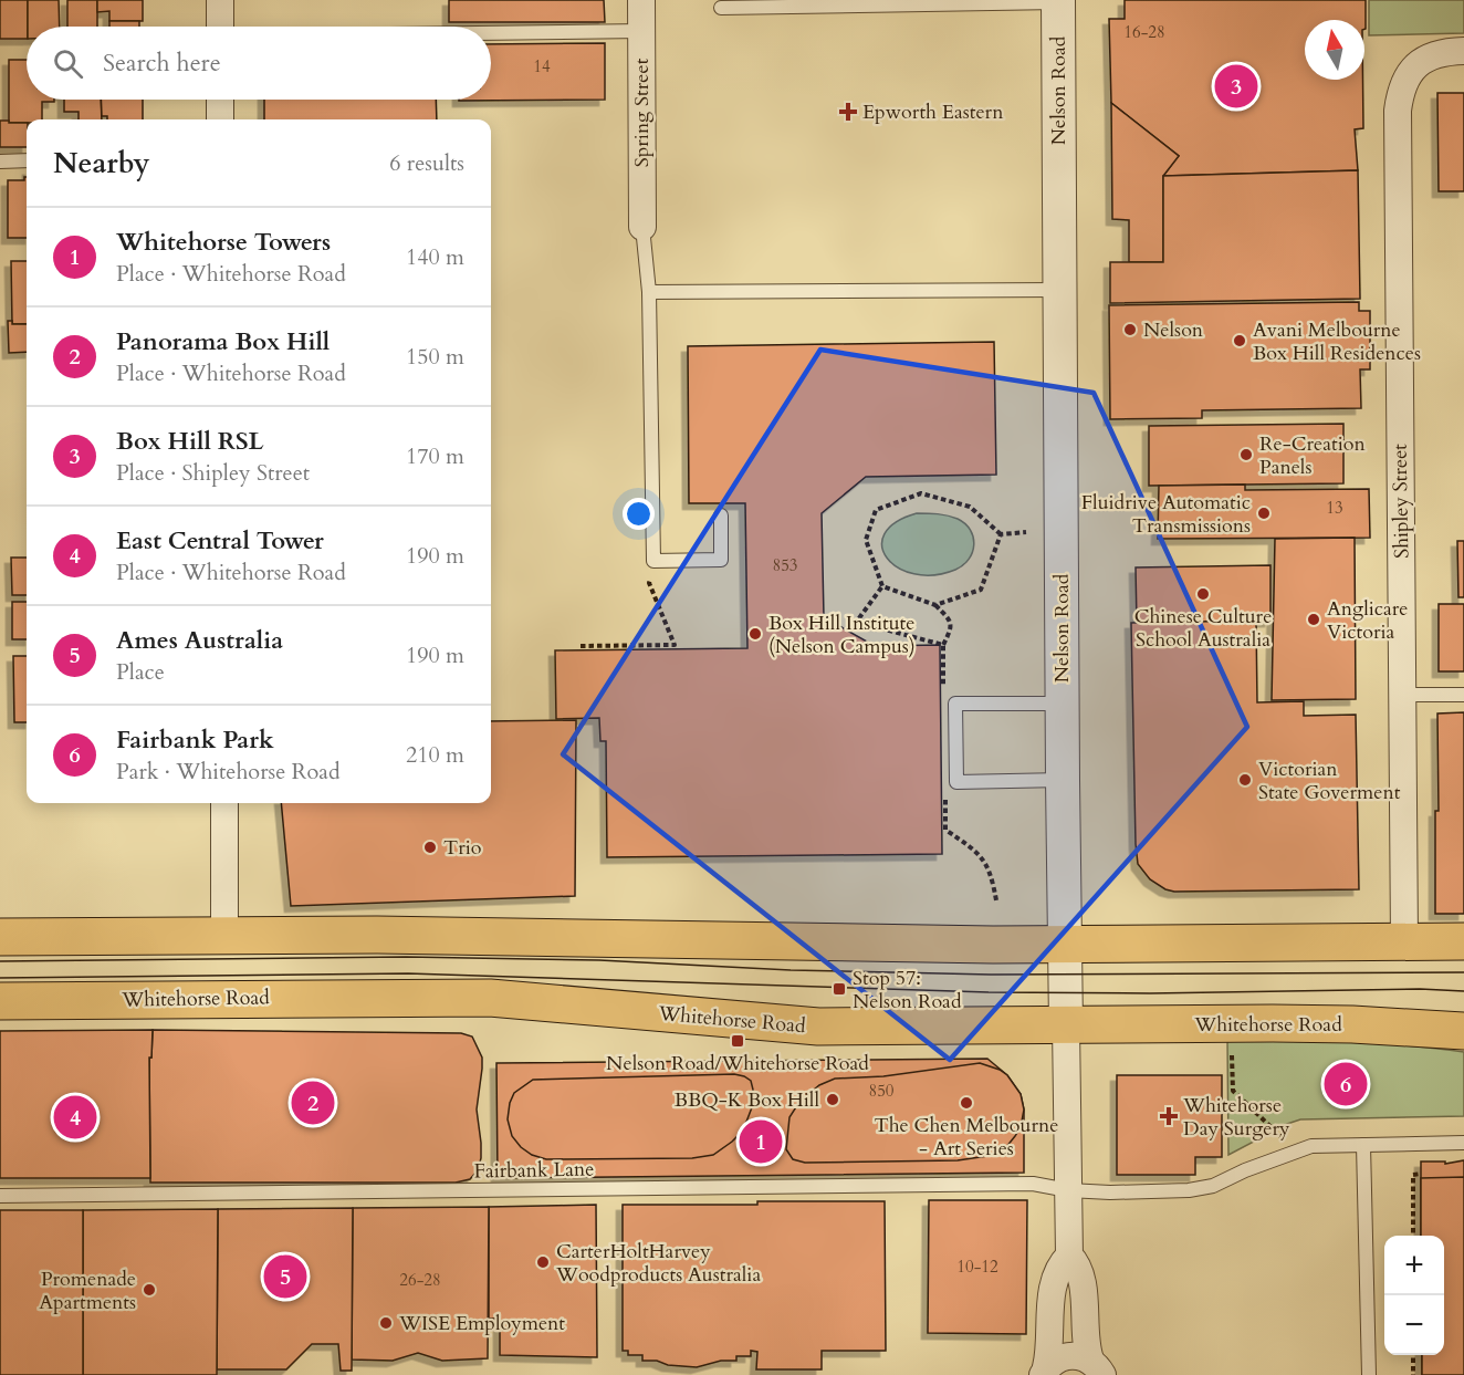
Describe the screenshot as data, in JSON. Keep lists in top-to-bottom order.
{
  "streets": {
    "main road": ["Whitehorse Road"],
    "street": ["Nelson Road", "Spring Street", "Shipley Street"],
    "lane": ["Fairbank Lane"]
  },
  "crossings": [
    ["Nelson Road", "Whitehorse Road"],
    ["Nelson Road", "Fairbank Lane"]
  ],
  "places": {
    "health": ["Epworth Eastern", "Whitehorse Day Surgery"],
    "other": [
      "Nelson",
      "Avani Melbourne Box Hill Residences",
      "Re-Creation Panels",
      "Fluidrive Automatic Transmissions",
      "Chinese Culture School Australia",
      "Anglicare Victoria",
      "Box Hill Institute (Nelson Campus)",
      "Victorian State Goverment",
      "Trio",
      "BBQ-K Box Hill",
      "The Chen Melbourne - Art Series",
      "CarterHoltHarvey Woodproducts Australia",
      "Promenade Apartments",
      "WISE Employment"
    ],
    "transit": ["Stop 57: Nelson Road", "Nelson Road/Whitehorse Road"]
  },
  "house_numbers": [
    "16-28",
    "14",
    "13",
    "853",
    "850",
    "10-12",
    "26-28"
  ],
  "north": "top",
  "page": {
    "search": "Search here",
    "pins": [
      "3",
      "6",
      "2",
      "4",
      "1",
      "5"
    ],
    "heading": ["Nearby", "6 results"],
    "list": [
      {
        "mark": "1",
        "name": "Whitehorse Towers",
        "note": "Place · Whitehorse Road",
        "value": "140 m"
      },
      {
        "mark": "2",
        "name": "Panorama Box Hill",
        "note": "Place · Whitehorse Road",
        "value": "150 m"
      },
      {
        "mark": "3",
        "name": "Box Hill RSL",
        "note": "Place · Shipley Street",
        "value": "170 m"
      },
      {
        "mark": "4",
        "name": "East Central Tower",
        "note": "Place · Whitehorse Road",
        "value": "190 m"
      },
      {
        "mark": "5",
        "name": "Ames Australia",
        "note": "Place",
        "value": "190 m"
      },
      {
        "mark": "6",
        "name": "Fairbank Park",
        "note": "Park · Whitehorse Road",
        "value": "210 m"
      }
    ],
    "map_buttons": ["+", "−"]
  }
}
